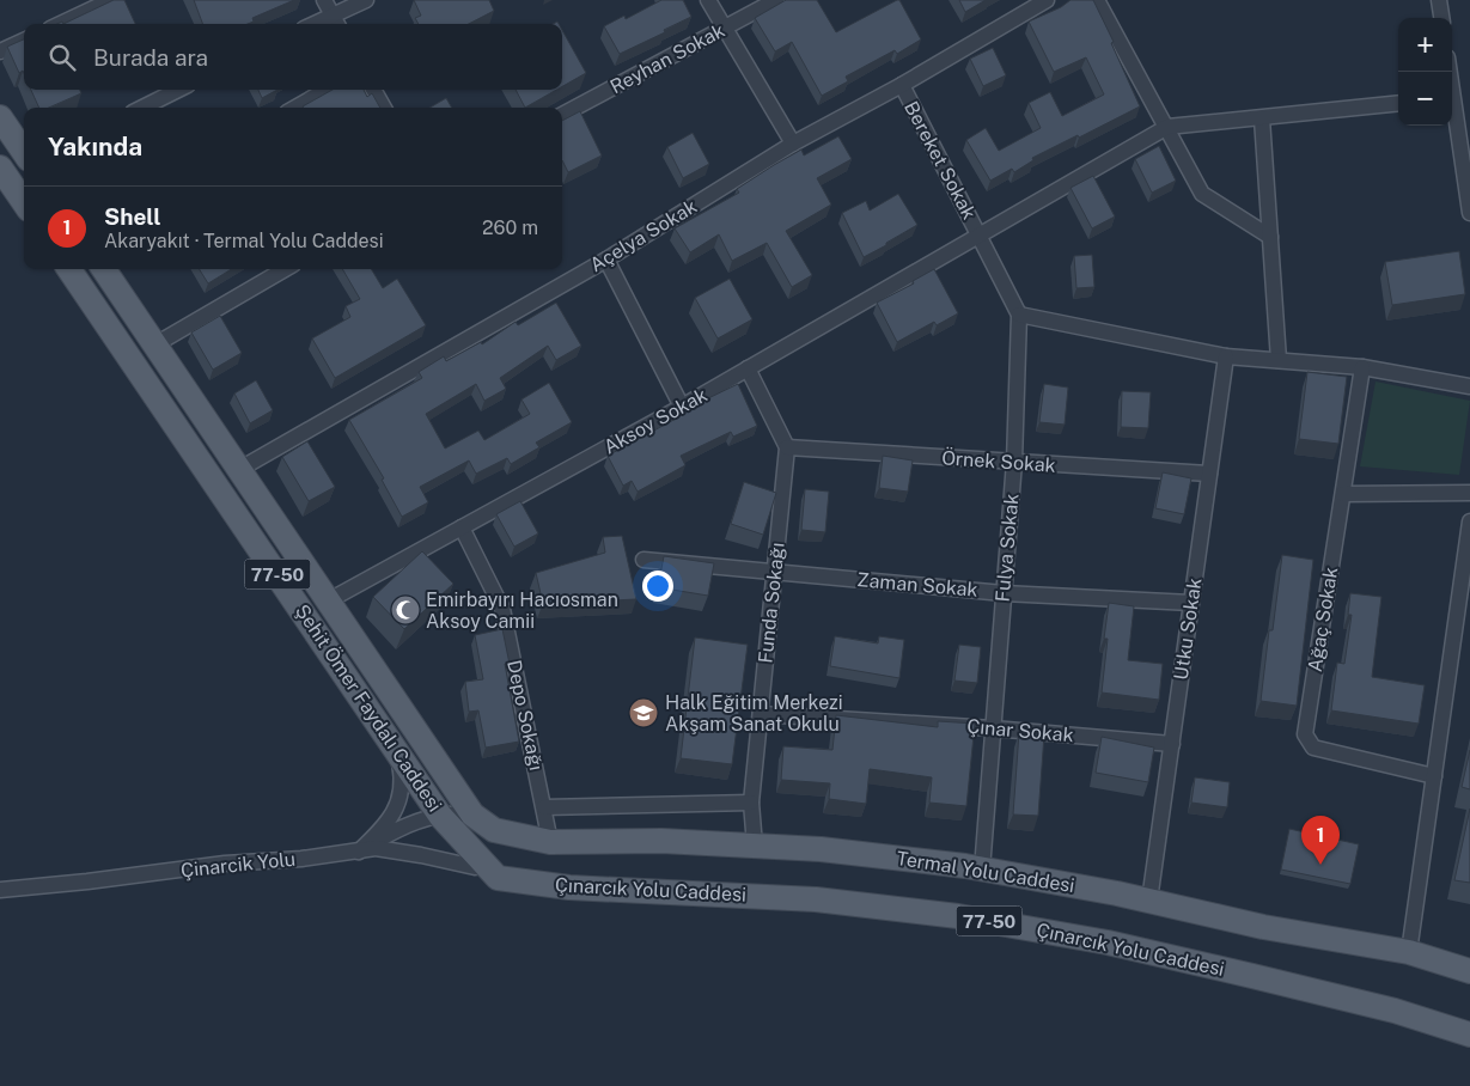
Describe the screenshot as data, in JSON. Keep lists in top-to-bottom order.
{
  "streets": {
    "main road": [
      "77-50",
      "Şehit Ömer Faydalı Caddesi",
      "Termal Yolu Caddesi",
      "Çınarcık Yolu Caddesi"
    ],
    "street": [
      "Reyhan Sokak",
      "Bereket Sokak",
      "Açelya Sokak",
      "Aksoy Sokak",
      "Örnek Sokak",
      "Fulya Sokak",
      "Zaman Sokak",
      "Funda Sokağı",
      "Ağaç Sokak",
      "Utku Sokak",
      "Depo Sokağı",
      "Çınar Sokak",
      "Çinarcik Yolu"
    ]
  },
  "crossings": [
    ["Bereket Sokak", "Açelya Sokak"],
    ["Bereket Sokak", "Aksoy Sokak"],
    ["Bereket Sokak", "Fulya Sokak"],
    ["Açelya Sokak", "Şehit Ömer Faydalı Caddesi"],
    ["Aksoy Sokak", "Fulya Sokak"],
    ["Aksoy Sokak", "Şehit Ömer Faydalı Caddesi"],
    ["Aksoy Sokak", "Depo Sokağı"],
    ["Örnek Sokak", "Fulya Sokak"],
    ["Örnek Sokak", "Funda Sokağı"],
    ["Örnek Sokak", "Utku Sokak"],
    ["Fulya Sokak", "Zaman Sokak"],
    ["Fulya Sokak", "Çınar Sokak"],
    ["Fulya Sokak", "Termal Yolu Caddesi"],
    ["Zaman Sokak", "Funda Sokağı"],
    ["Zaman Sokak", "Utku Sokak"],
    ["Funda Sokağı", "Çınar Sokak"],
    ["Funda Sokağı", "Termal Yolu Caddesi"],
    ["Utku Sokak", "Çınar Sokak"],
    ["Utku Sokak", "Termal Yolu Caddesi"],
    ["Şehit Ömer Faydalı Caddesi", "Termal Yolu Caddesi"],
    ["Şehit Ömer Faydalı Caddesi", "Çınarcık Yolu Caddesi"],
    ["Depo Sokağı", "Termal Yolu Caddesi"]
  ],
  "places": {
    "mosque": ["Emirbayırı Hacıosman Aksoy Camii"],
    "school or university": ["Halk Eğitim Merkezi Akşam Sanat Okulu"]
  },
  "page": {
    "map_buttons": ["+", "−"],
    "search": "Burada ara",
    "heading": "Yakında",
    "list": [
      {
        "mark": "1",
        "name": "Shell",
        "note": "Akaryakıt · Termal Yolu Caddesi",
        "value": "260 m"
      }
    ],
    "pins": "1"
  }
}
